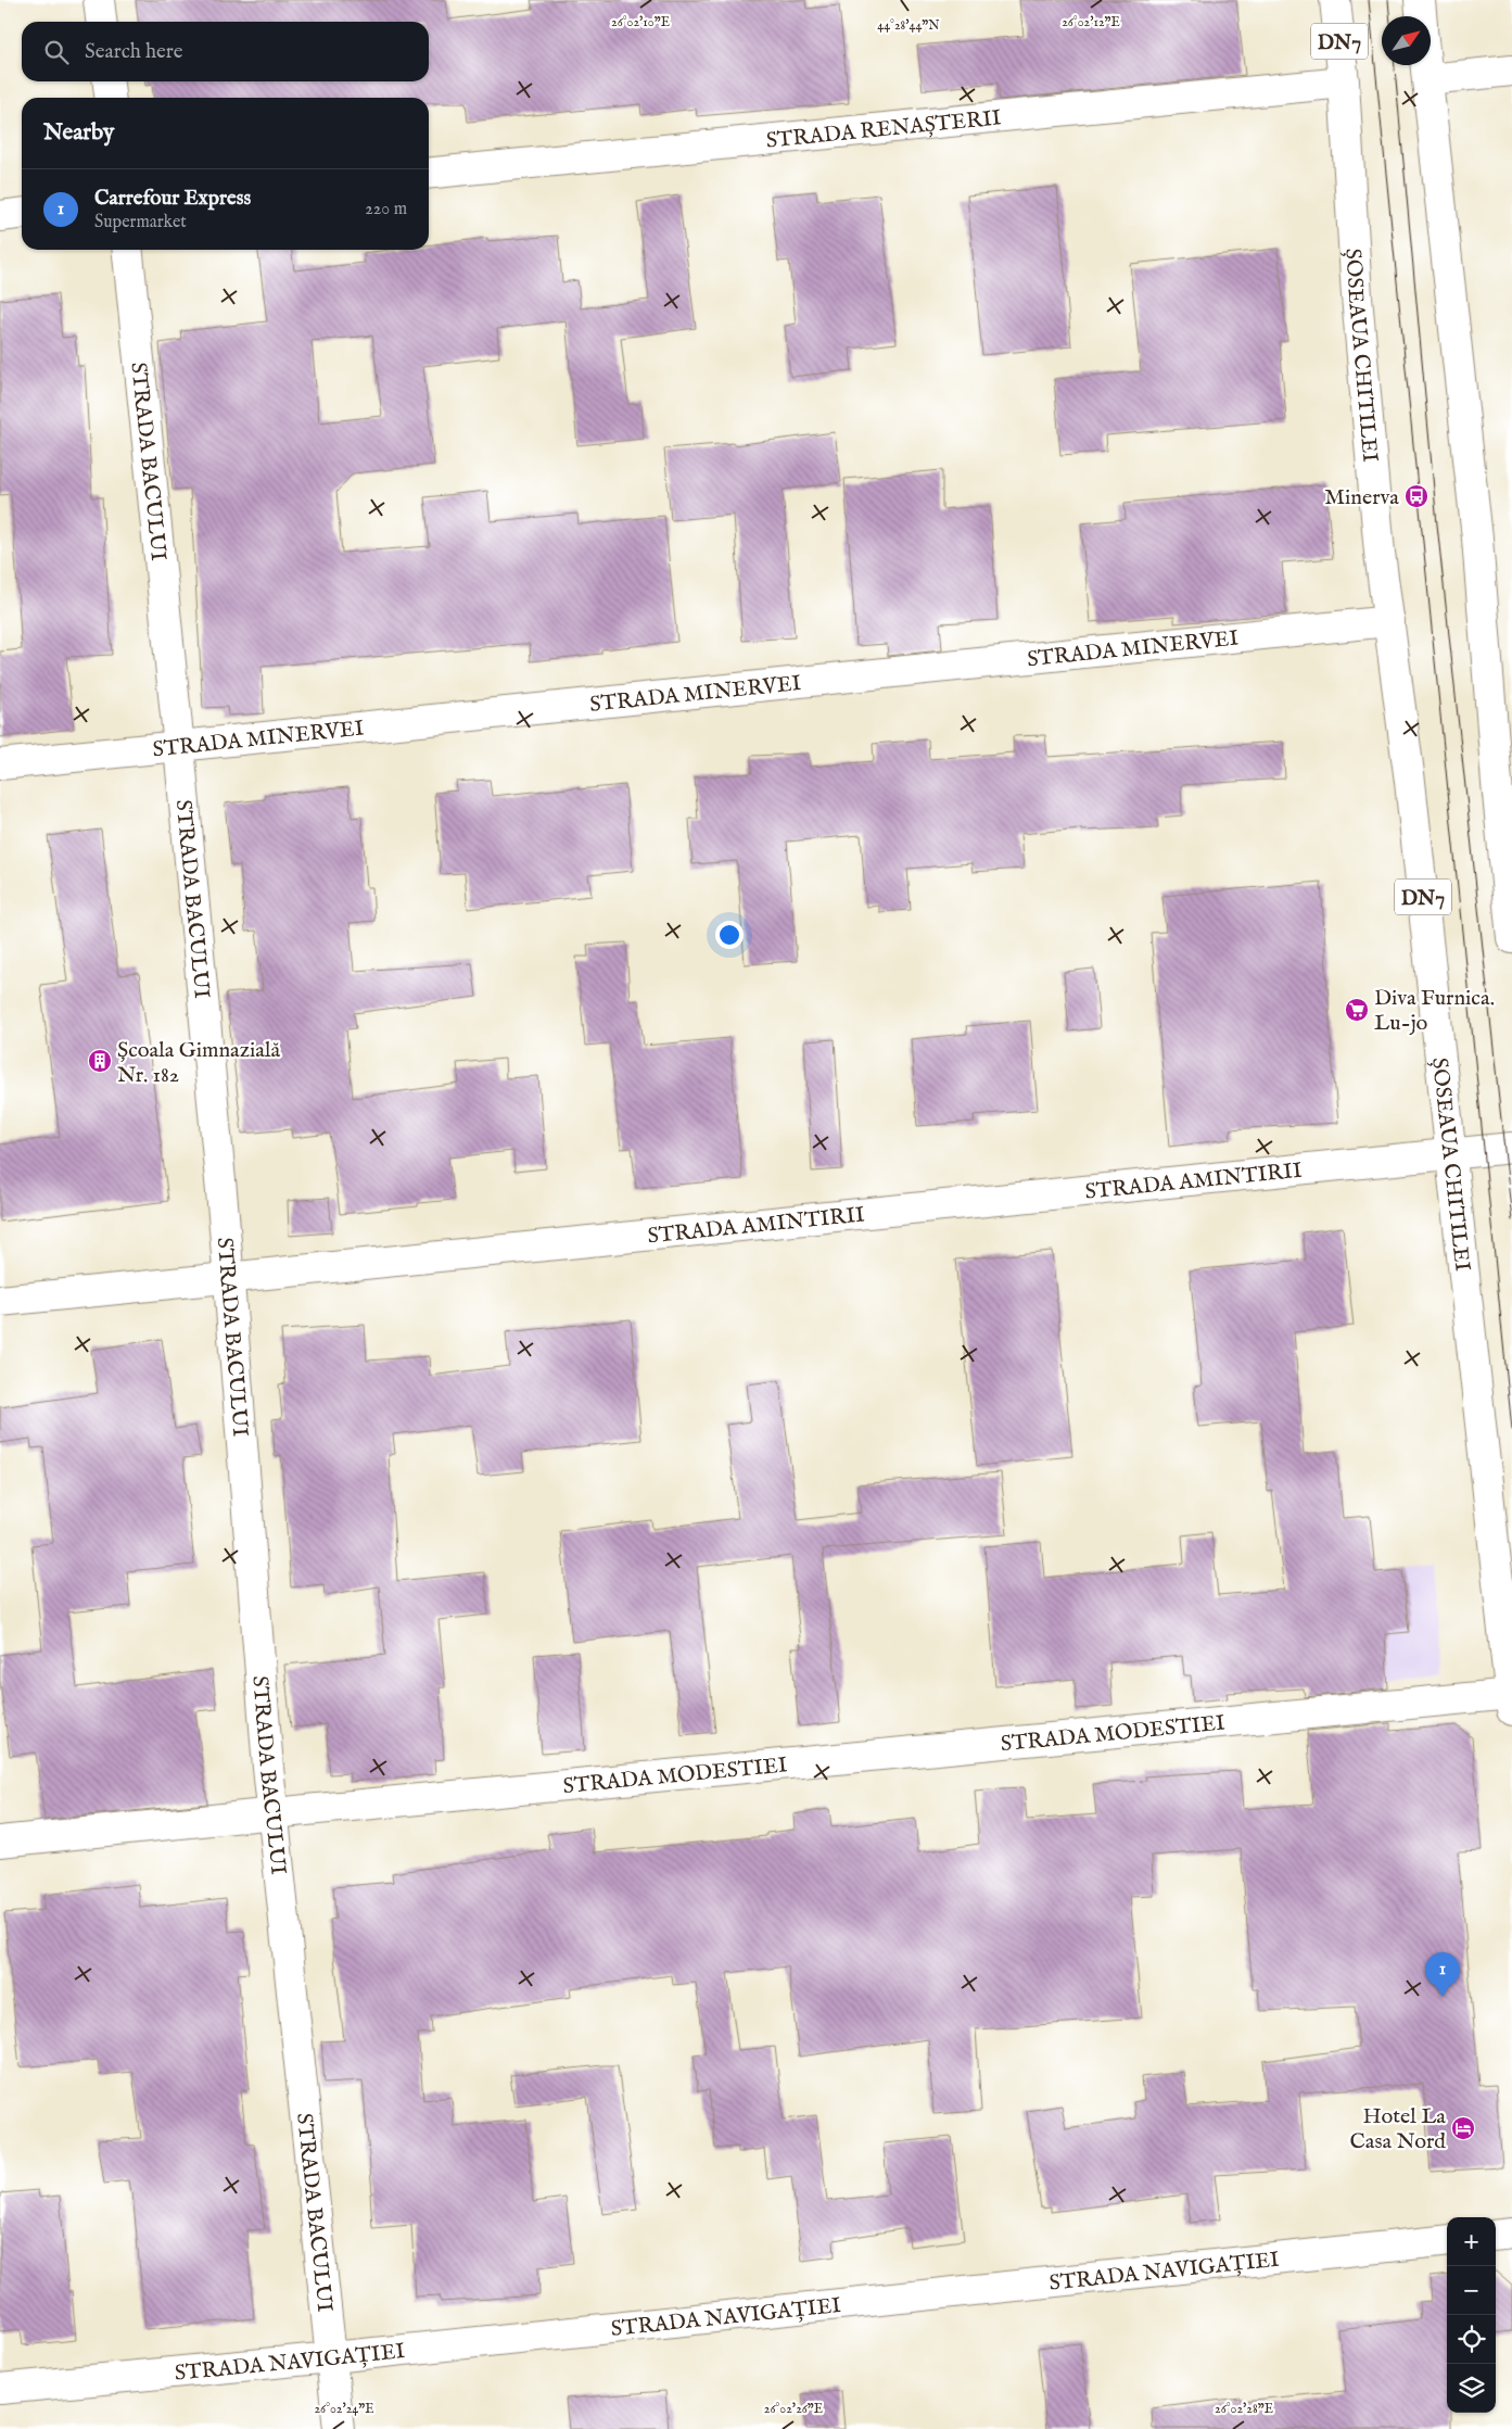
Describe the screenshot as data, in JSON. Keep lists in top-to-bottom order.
{
  "streets": {
    "street": [
      "DN7",
      "STRADA RENAȘTERII",
      "ȘOSEAUA CHITILEI",
      "STRADA BACULUI",
      "STRADA MINERVEI",
      "STRADA AMINTIRII",
      "STRADA MODESTIEI",
      "STRADA NAVIGAȚIEI"
    ]
  },
  "crossings": [
    ["STRADA RENAȘTERII", "ȘOSEAUA CHITILEI"],
    ["ȘOSEAUA CHITILEI", "STRADA MINERVEI"],
    ["ȘOSEAUA CHITILEI", "STRADA AMINTIRII"],
    ["ȘOSEAUA CHITILEI", "STRADA MODESTIEI"],
    ["STRADA BACULUI", "STRADA MINERVEI"],
    ["STRADA BACULUI", "STRADA AMINTIRII"],
    ["STRADA BACULUI", "STRADA MODESTIEI"],
    ["STRADA BACULUI", "STRADA NAVIGAȚIEI"]
  ],
  "places": {
    "bus stop": ["Minerva"],
    "supermarket": ["Diva Furnica. Lu-jo"],
    "building": ["Școala Gimnazială Nr. 182"],
    "hotel": ["Hotel La Casa Nord"]
  },
  "north": "top right",
  "page": {
    "search": "Search here",
    "heading": "Nearby",
    "list": [
      {
        "mark": "1",
        "name": "Carrefour Express",
        "note": "Supermarket",
        "value": "220 m"
      }
    ],
    "pins": "1",
    "map_buttons": ["+", "−"]
  },
  "coordinates": [
    "26°02'10\"E",
    "26°02'12\"E",
    "44°28'44\"N",
    "26°02'24\"E",
    "26°02'26\"E",
    "26°02'28\"E"
  ]
}
